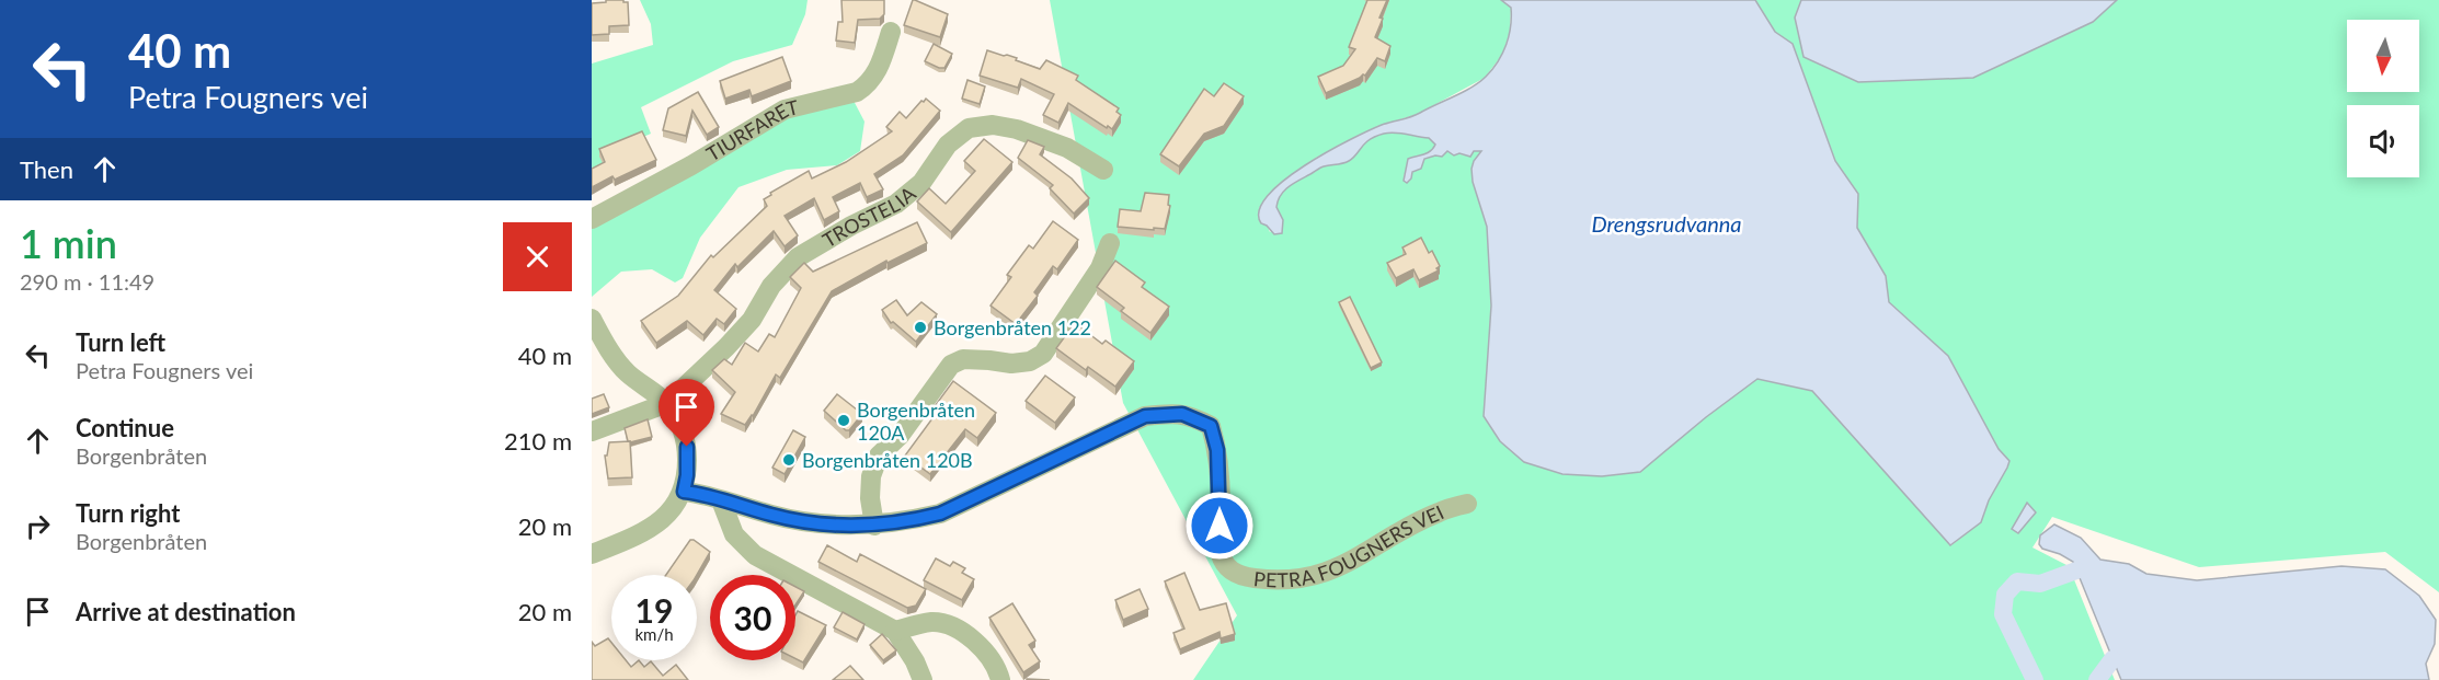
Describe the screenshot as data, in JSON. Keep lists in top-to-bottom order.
{
  "streets": {
    "street": ["TIURFARET", "TROSTELIA", "PETRA FOUGNERS VEI"]
  },
  "water": ["Drengsrudvanna"],
  "places": ["Borgenbråten 122", "Borgenbråten 120A", "Borgenbråten 120B"],
  "north": "bottom",
  "page": {
    "turn": ["40 m", "Petra Fougners vei"],
    "then": "Then",
    "heading": ["1 min", "290 m · 11:49"],
    "list": [
      {
        "name": "Turn left",
        "note": "Petra Fougners vei",
        "value": "40 m"
      },
      {
        "name": "Continue",
        "note": "Borgenbråten",
        "value": "210 m"
      },
      {
        "name": "Turn right",
        "note": "Borgenbråten",
        "value": "20 m"
      },
      {
        "name": "Arrive at destination",
        "value": "20 m"
      }
    ],
    "speed": "19 km/h",
    "limit": "30"
  }
}
